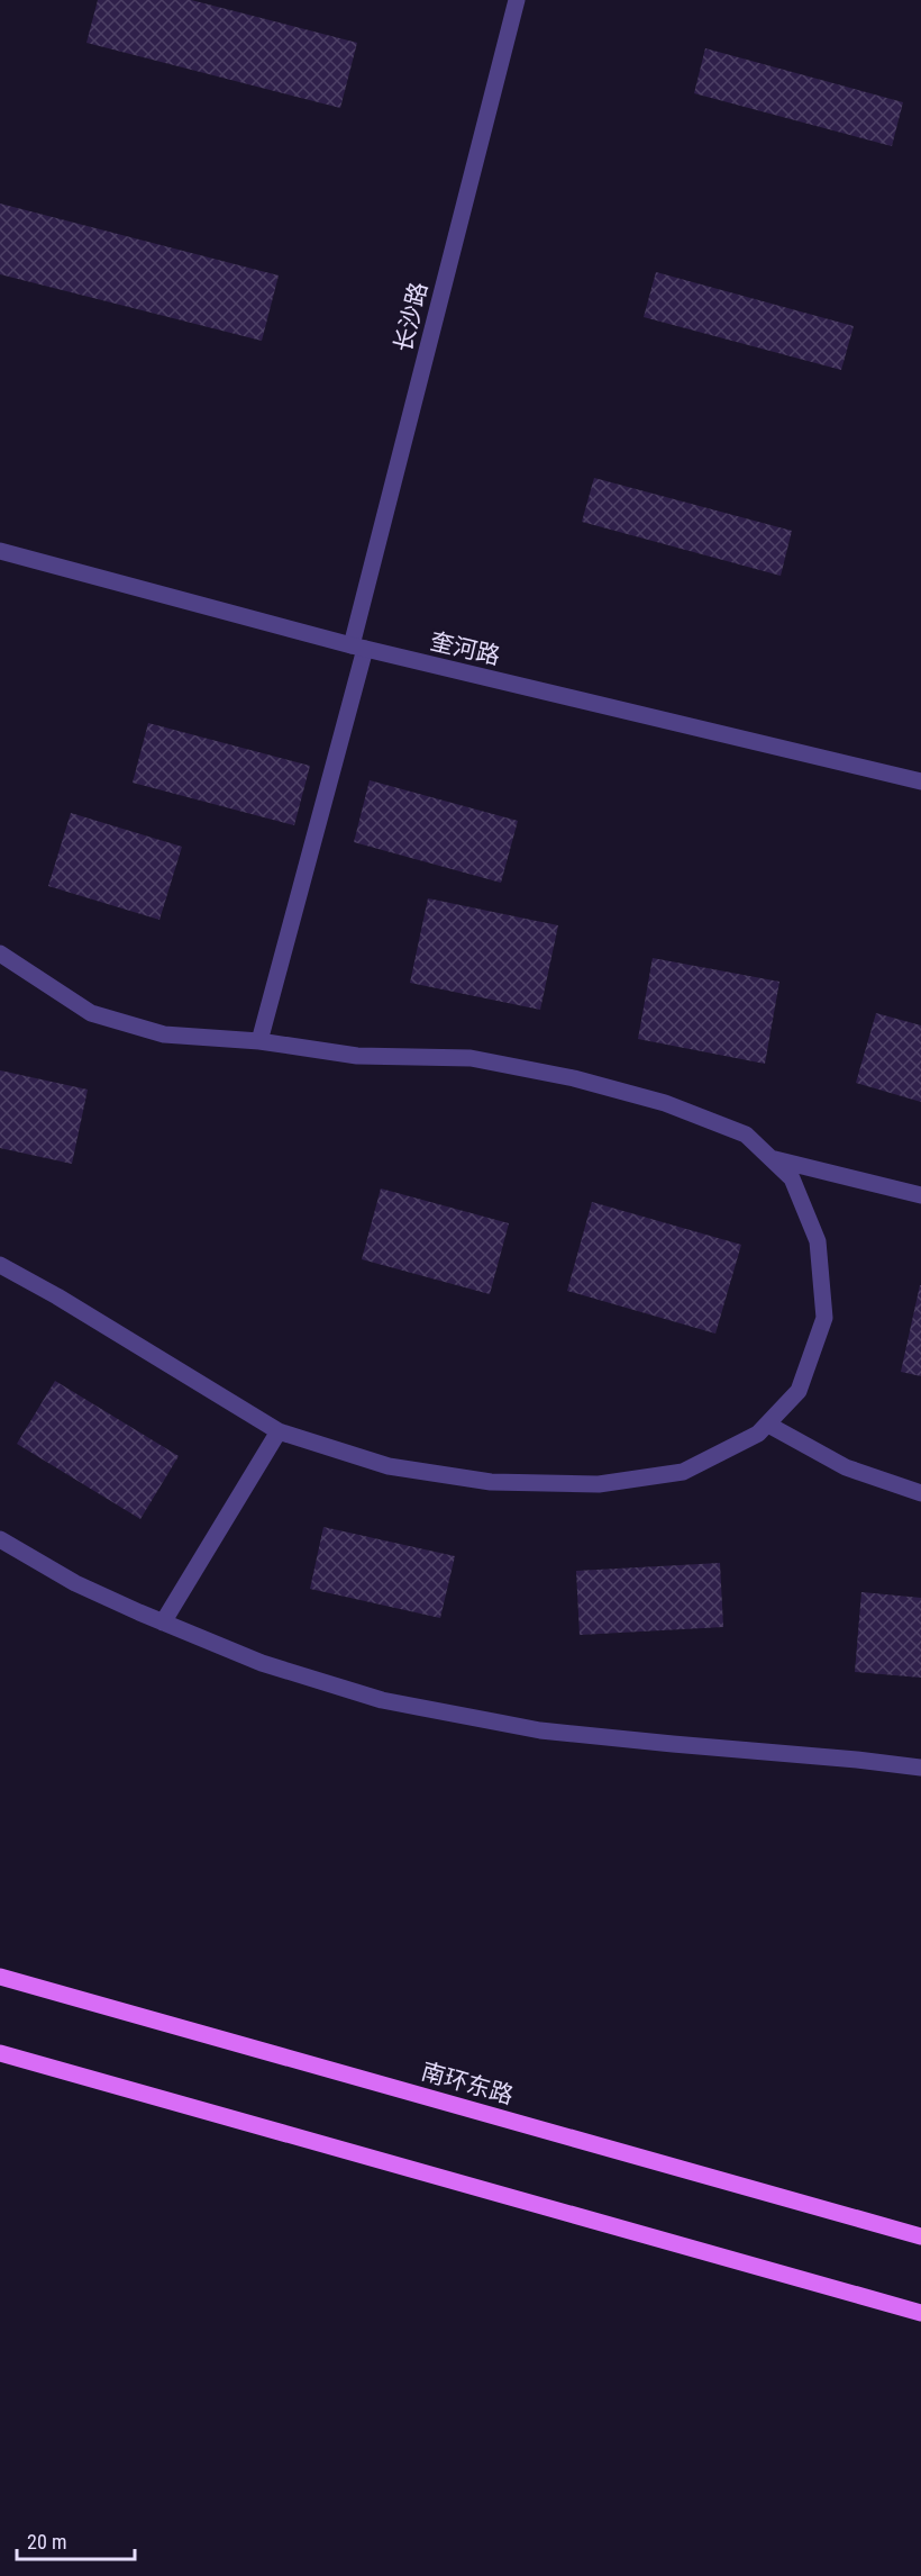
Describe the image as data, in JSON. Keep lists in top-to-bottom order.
{
  "streets": {
    "main road": ["南环东路"],
    "street": ["长沙路", "奎河路"]
  },
  "crossings": [
    ["长沙路", "奎河路"]
  ],
  "scale_bar": "20 m"
}
